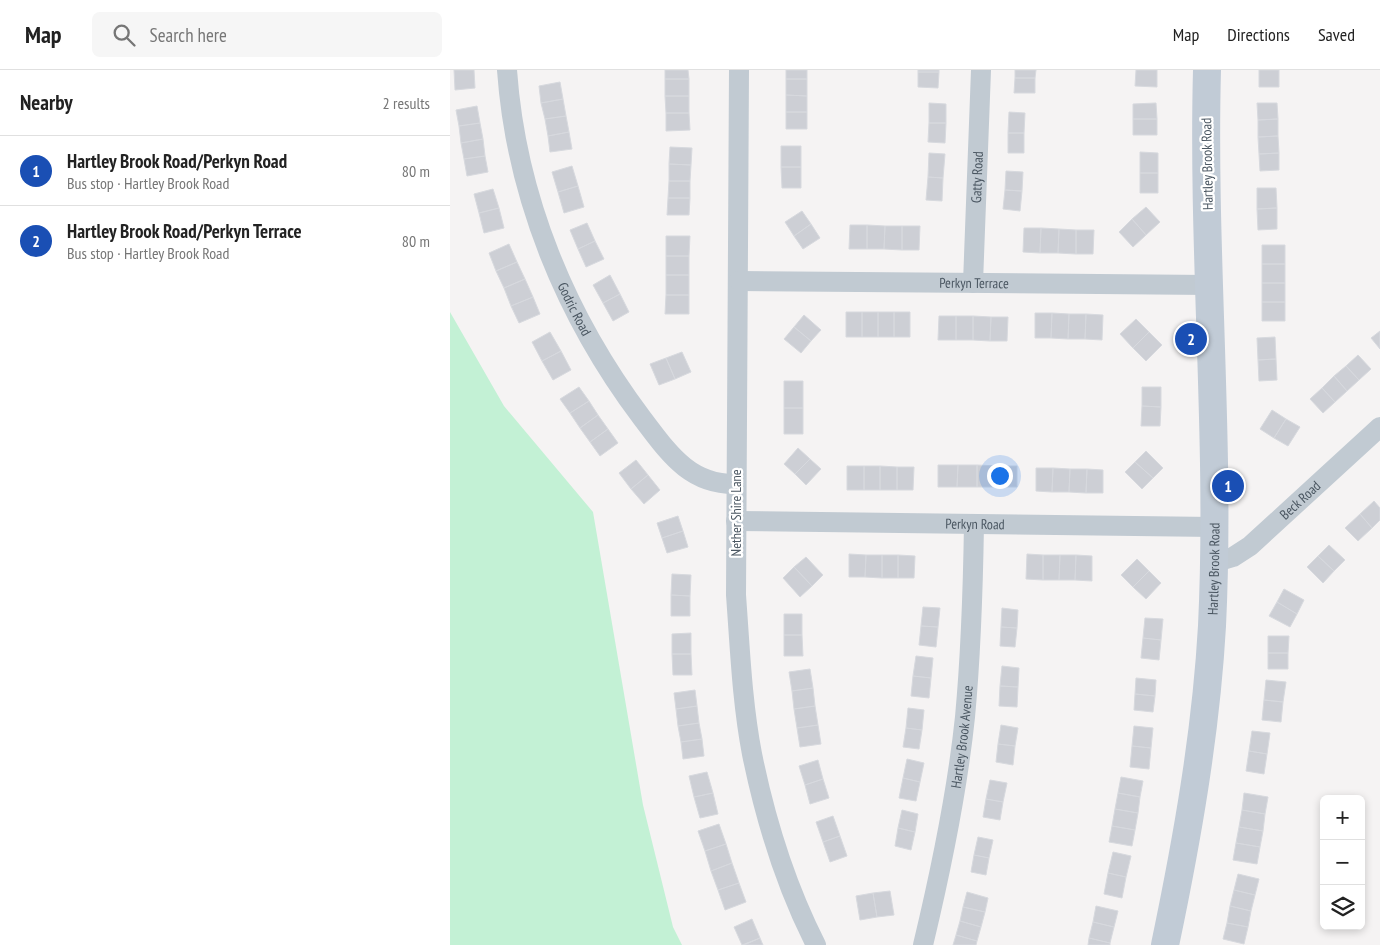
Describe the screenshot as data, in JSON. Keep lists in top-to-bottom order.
{
  "streets": {
    "street": [
      "Hartley Brook Road",
      "Gatty Road",
      "Perkyn Terrace",
      "Godric Road",
      "Beck Road",
      "Nether Shire Lane",
      "Perkyn Road",
      "Hartley Brook Avenue"
    ]
  },
  "crossings": [
    ["Hartley Brook Road", "Perkyn Terrace"],
    ["Hartley Brook Road", "Beck Road"],
    ["Hartley Brook Road", "Perkyn Road"],
    ["Gatty Road", "Perkyn Terrace"],
    ["Perkyn Terrace", "Nether Shire Lane"],
    ["Godric Road", "Nether Shire Lane"],
    ["Nether Shire Lane", "Perkyn Road"],
    ["Perkyn Road", "Hartley Brook Avenue"]
  ],
  "page": {
    "header": "Map",
    "search": "Search here",
    "nav": ["Map", "Directions", "Saved"],
    "heading": ["Nearby", "2 results"],
    "list": [
      {
        "mark": "1",
        "name": "Hartley Brook Road/Perkyn Road",
        "note": "Bus stop · Hartley Brook Road",
        "value": "80 m"
      },
      {
        "mark": "2",
        "name": "Hartley Brook Road/Perkyn Terrace",
        "note": "Bus stop · Hartley Brook Road",
        "value": "80 m"
      }
    ],
    "pins": ["2", "1"],
    "map_buttons": ["+", "−"]
  }
}
